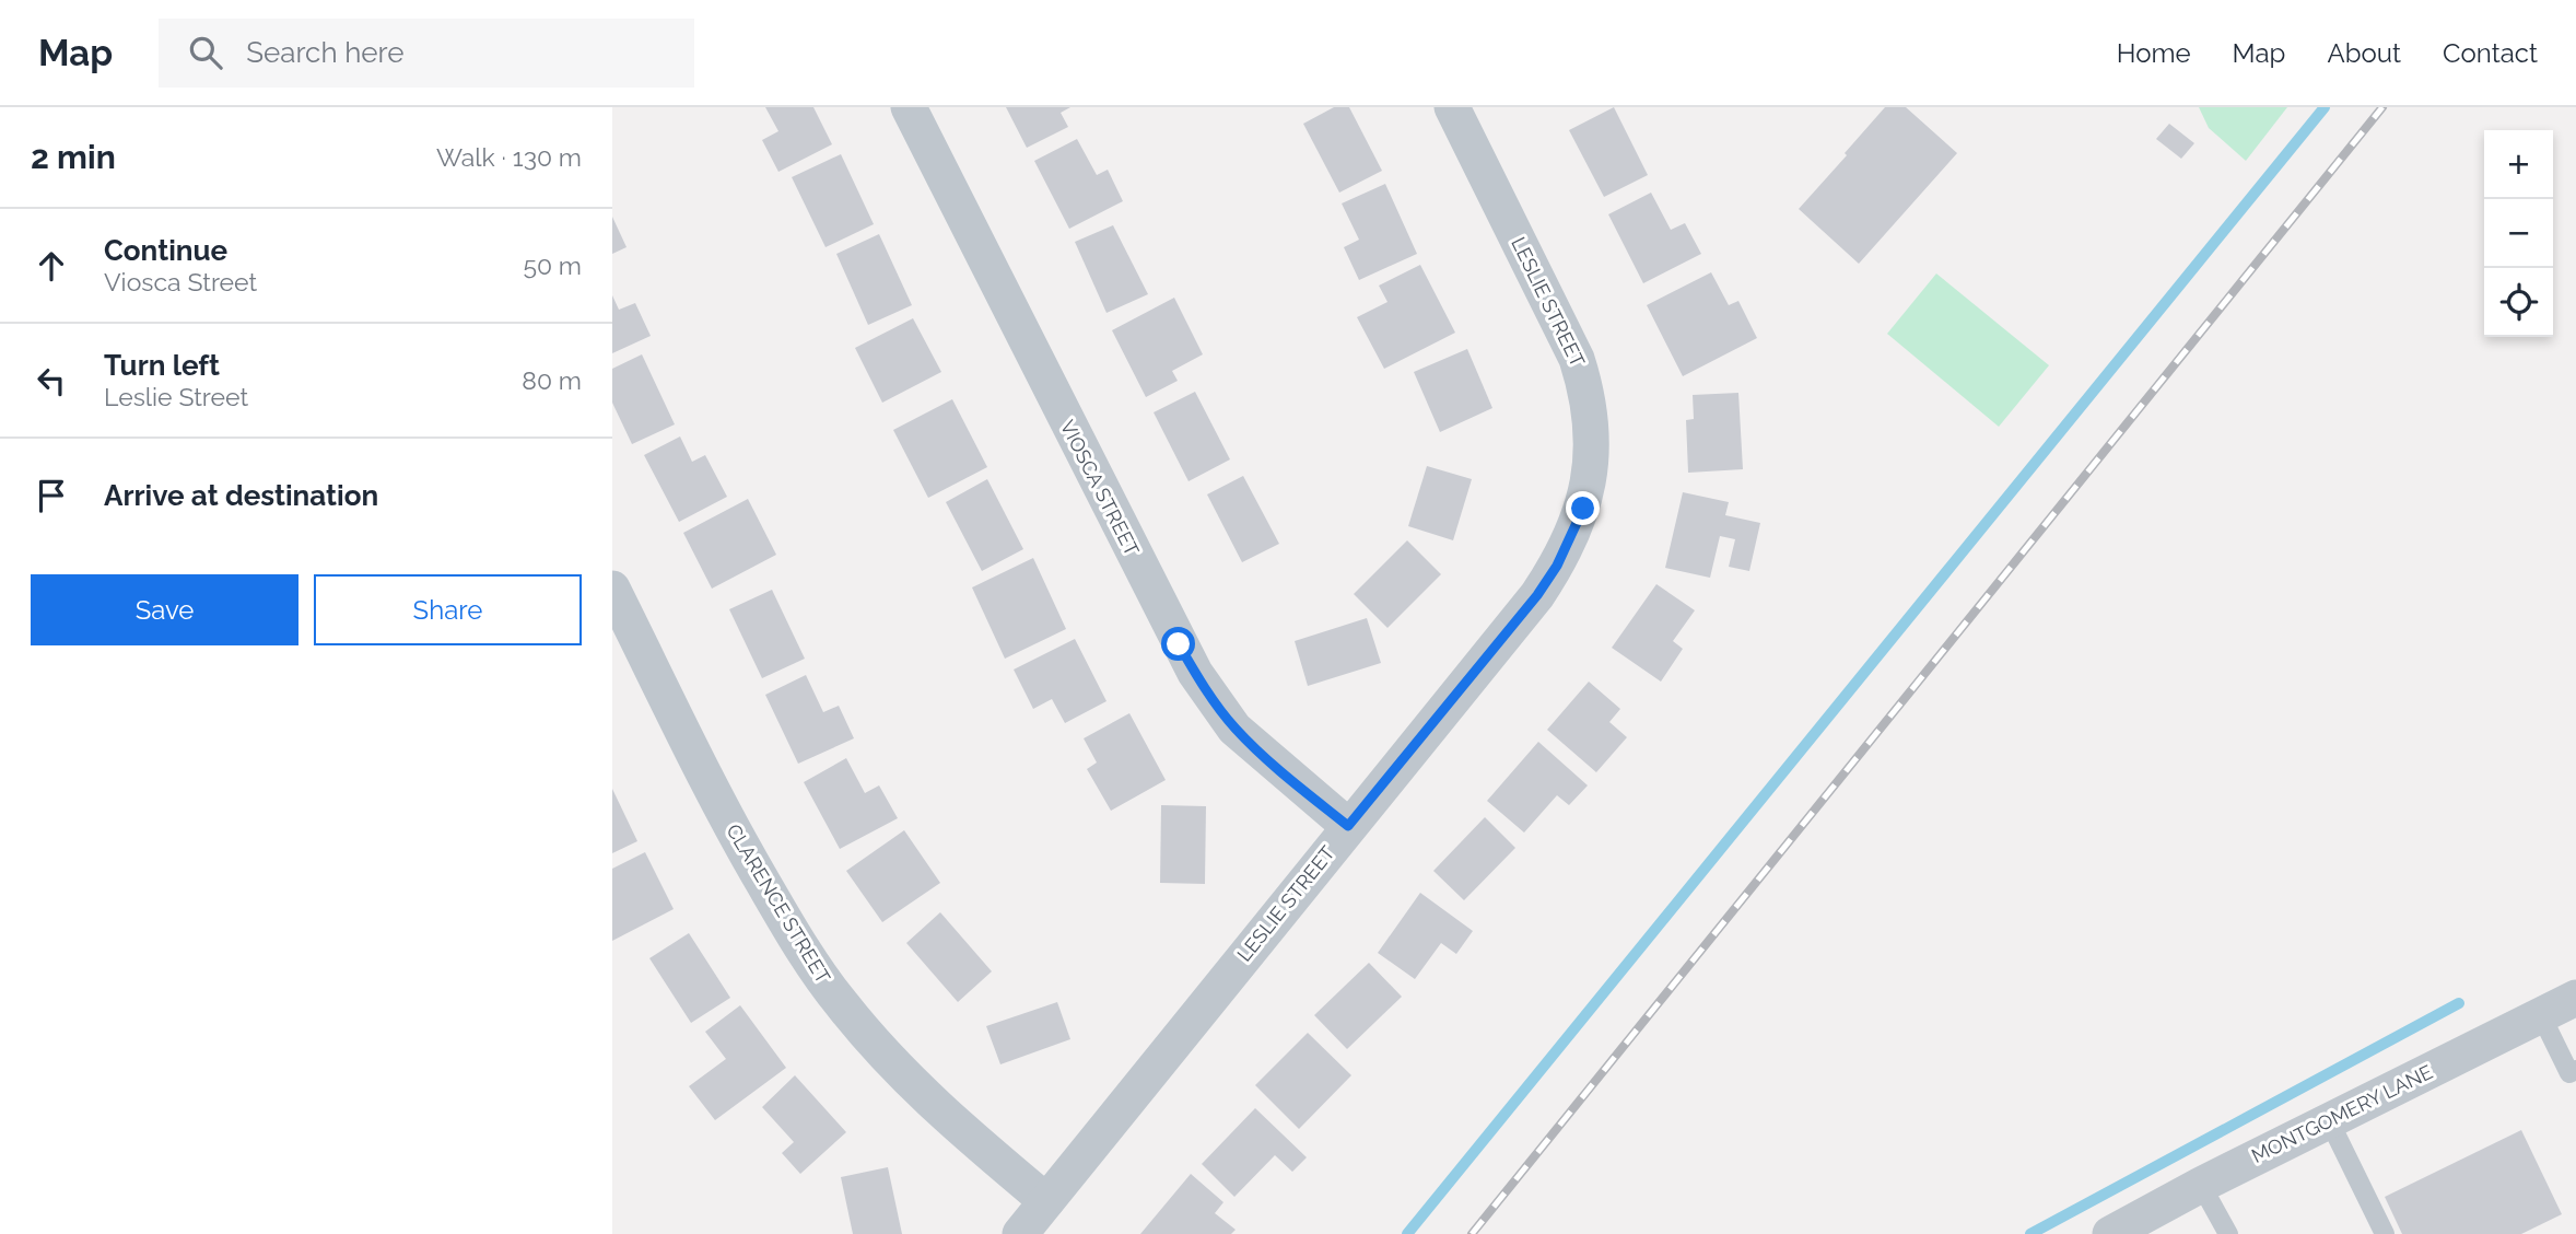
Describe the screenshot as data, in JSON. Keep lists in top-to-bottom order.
{
  "streets": {
    "street": [
      "LESLIE STREET",
      "VIOSCA STREET",
      "CLARENCE STREET",
      "MONTGOMERY LANE"
    ]
  },
  "crossings": [
    ["LESLIE STREET", "VIOSCA STREET"],
    ["LESLIE STREET", "CLARENCE STREET"]
  ],
  "page": {
    "header": "Map",
    "search": "Search here",
    "nav": [
      "Home",
      "Map",
      "About",
      "Contact"
    ],
    "heading": ["2 min", "Walk · 130 m"],
    "map_buttons": ["+", "−"],
    "list": [
      ["Continue", "Viosca Street", "50 m"],
      ["Turn left", "Leslie Street", "80 m"],
      "Arrive at destination"
    ],
    "buttons": ["Save", "Share"]
  }
}
